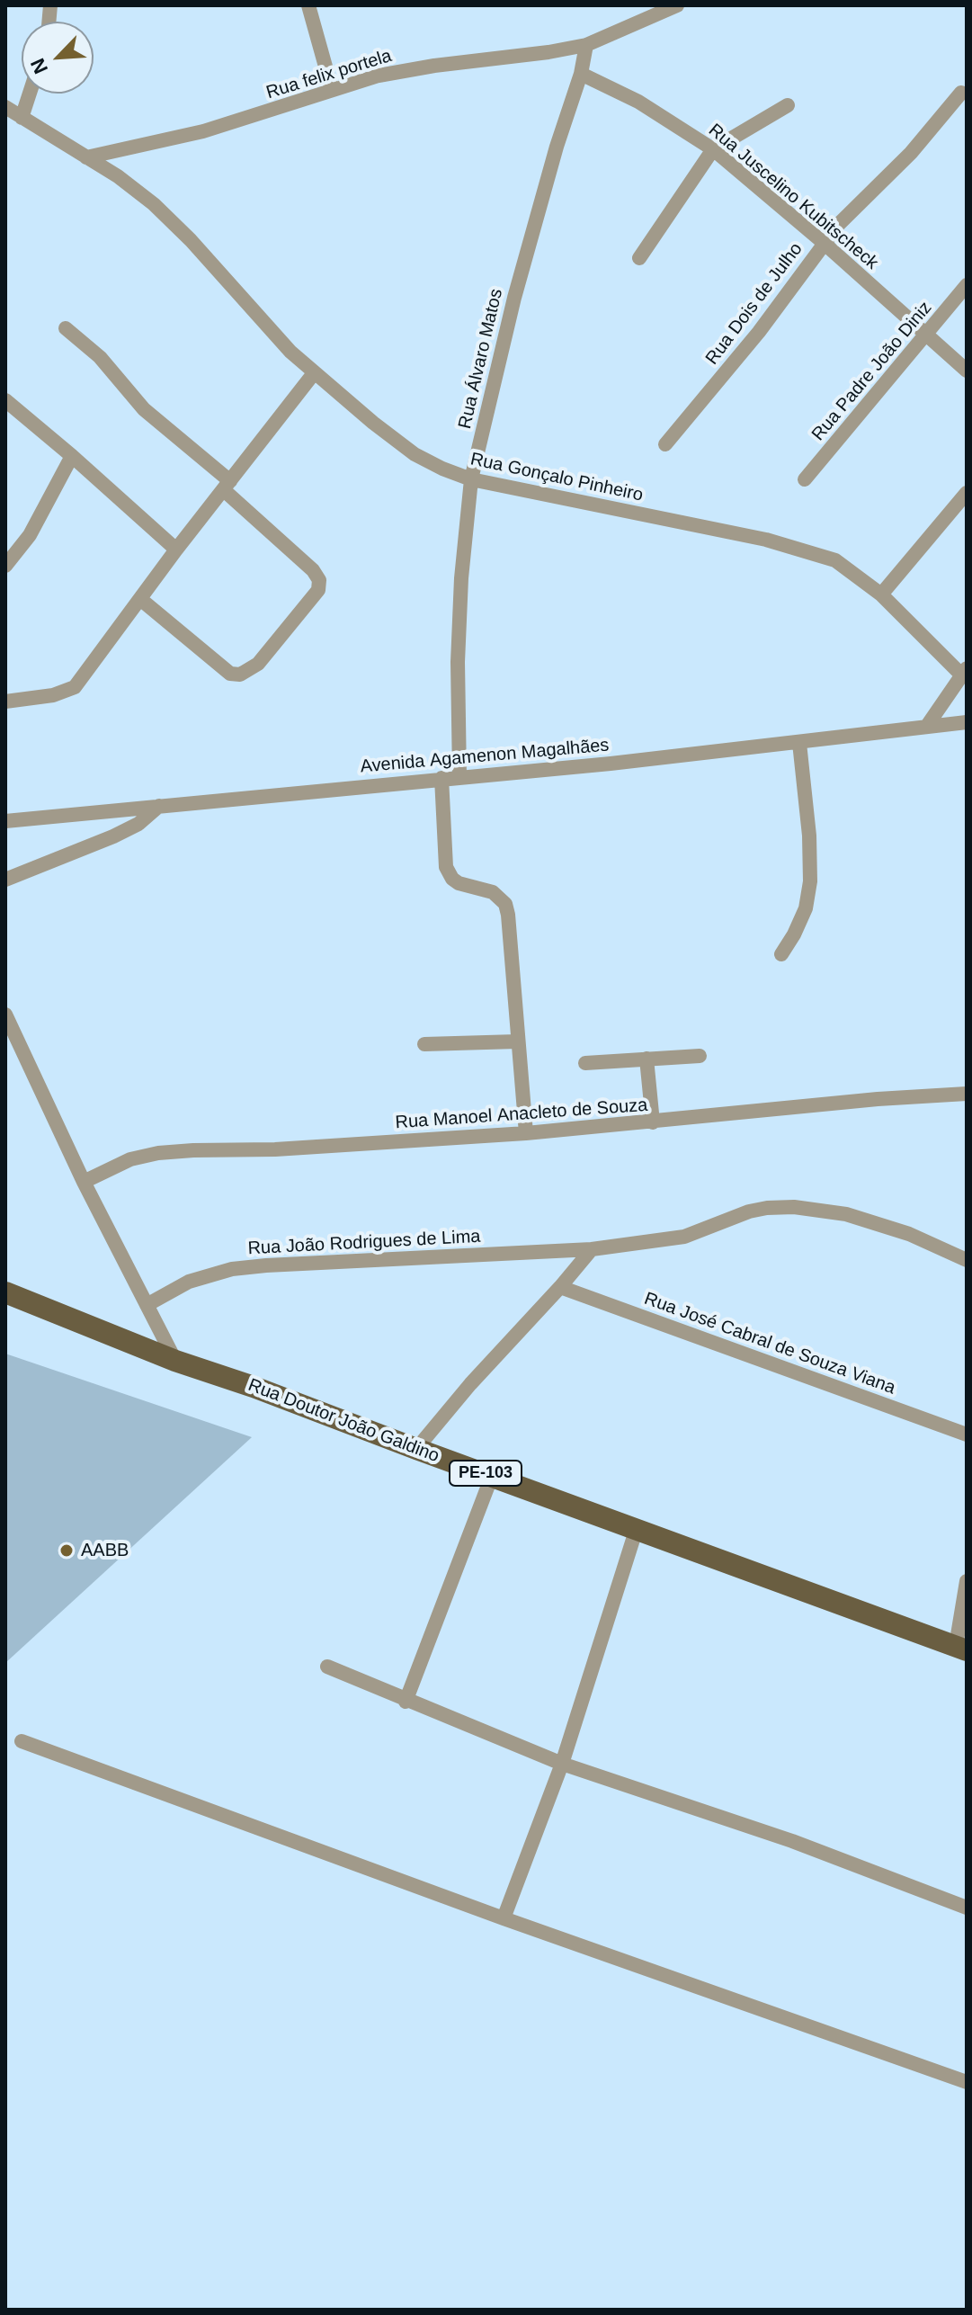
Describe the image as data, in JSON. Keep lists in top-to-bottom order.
{
  "streets": {
    "main road": ["Rua Doutor João Galdino", "PE-103"],
    "street": [
      "Rua felix portela",
      "Rua Juscelino Kubitscheck",
      "Rua Dois de Julho",
      "Rua Álvaro Matos",
      "Rua Padre João Diniz",
      "Rua Gonçalo Pinheiro",
      "Avenida Agamenon Magalhães",
      "Rua Manoel Anacleto de Souza",
      "Rua João Rodrigues de Lima",
      "Rua José Cabral de Souza Viana"
    ]
  },
  "crossings": [
    ["Rua felix portela", "Rua Álvaro Matos"],
    ["Rua felix portela", "Rua Gonçalo Pinheiro"],
    ["Rua Juscelino Kubitscheck", "Rua Dois de Julho"],
    ["Rua Juscelino Kubitscheck", "Rua Álvaro Matos"],
    ["Rua Juscelino Kubitscheck", "Rua Padre João Diniz"],
    ["Rua Álvaro Matos", "Rua Gonçalo Pinheiro"],
    ["Rua Álvaro Matos", "Avenida Agamenon Magalhães"]
  ],
  "places": ["AABB"],
  "north": "bottom left"
}
